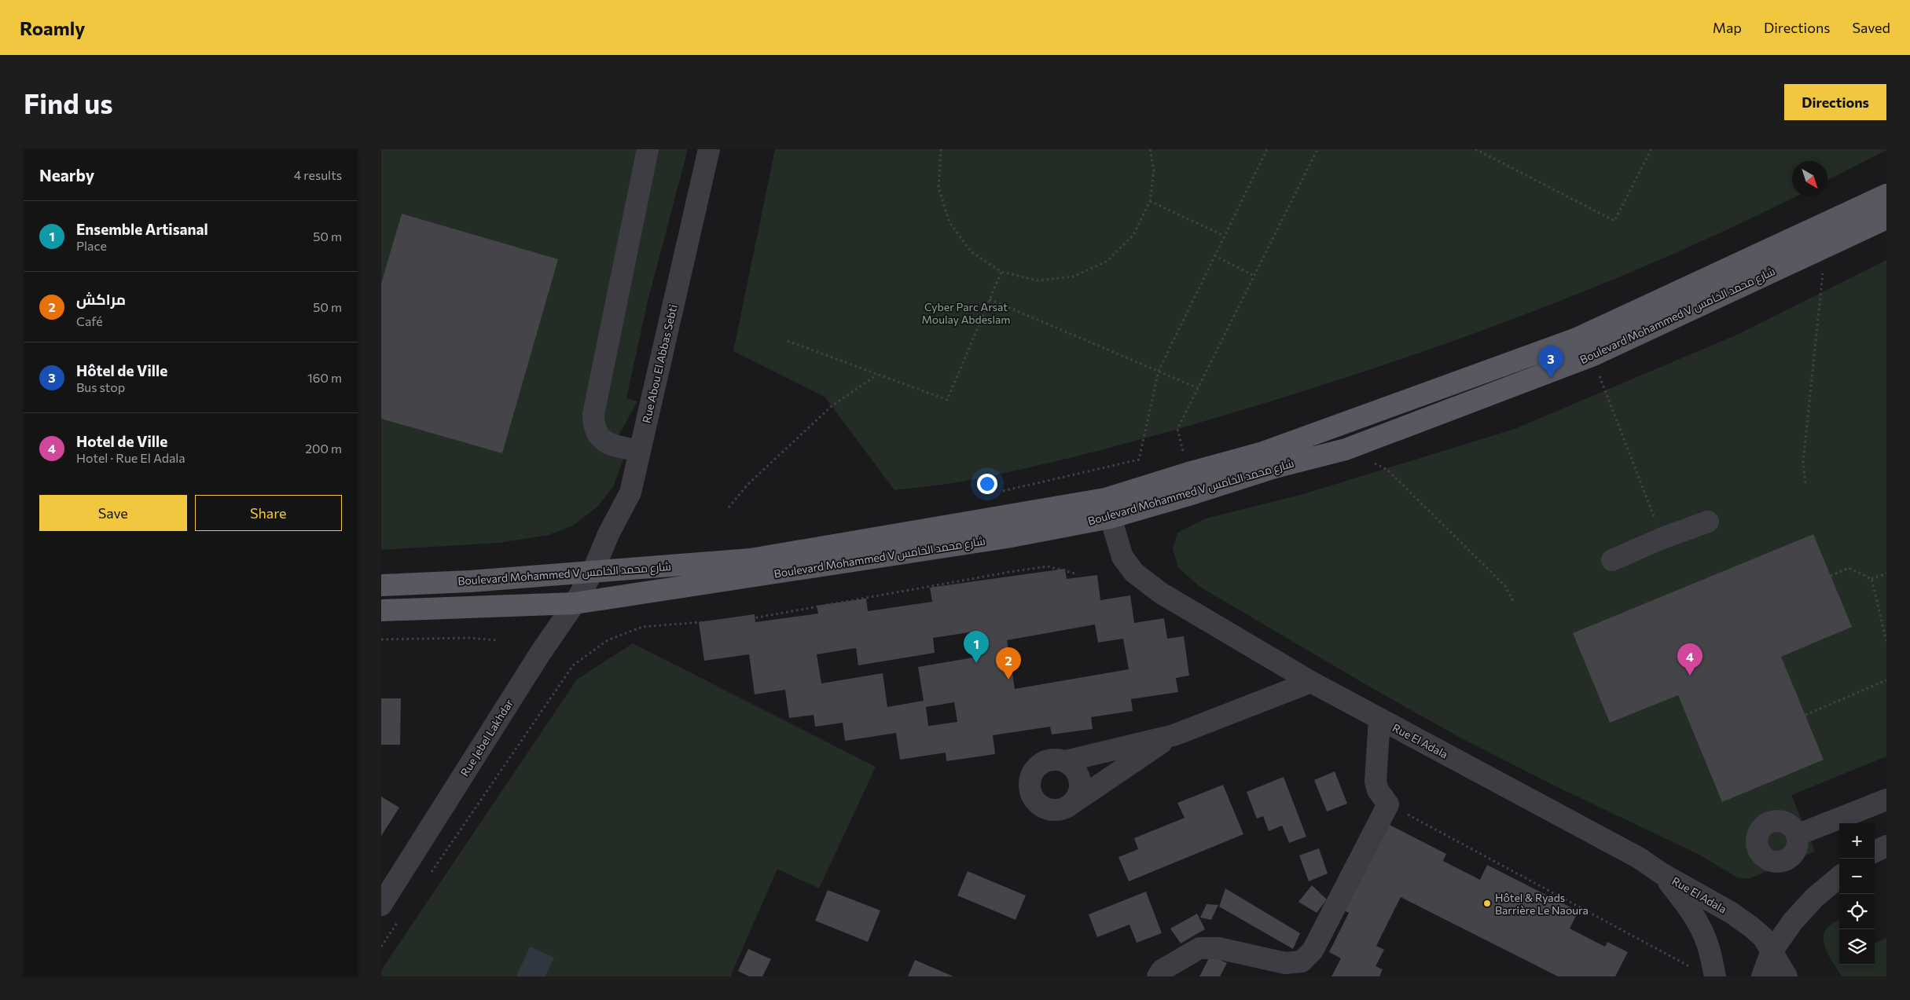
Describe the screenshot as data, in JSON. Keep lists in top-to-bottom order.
{
  "streets": {
    "main road": ["Boulevard Mohammed V شارع محمد الخامس"],
    "street": ["Rue Abou El Abbas Sebti", "Rue Jebel Lakhdar", "Rue El Adala"]
  },
  "crossings": [
    ["Boulevard Mohammed V شارع محمد الخامس", "Rue Abou El Abbas Sebti"],
    ["Boulevard Mohammed V شارع محمد الخامس", "Rue Jebel Lakhdar"],
    ["Boulevard Mohammed V شارع محمد الخامس", "Rue El Adala"],
    ["Rue Abou El Abbas Sebti", "Rue Jebel Lakhdar"]
  ],
  "parks": ["Cyber Parc Arsat Moulay Abdeslam"],
  "places": ["Hôtel & Ryads Barrière Le Naoura"],
  "north": "bottom right",
  "page": {
    "header": "Roamly",
    "nav": ["Map", "Directions", "Saved"],
    "buttons": [
      "Directions",
      ["Save", "Share"]
    ],
    "title": "Find us",
    "heading": ["Nearby", "4 results"],
    "list": [
      {
        "mark": "1",
        "name": "Ensemble Artisanal",
        "note": "Place",
        "value": "50 m"
      },
      {
        "mark": "2",
        "name": "مراكش",
        "note": "Café",
        "value": "50 m"
      },
      {
        "mark": "3",
        "name": "Hôtel de Ville",
        "note": "Bus stop",
        "value": "160 m"
      },
      {
        "mark": "4",
        "name": "Hotel de Ville",
        "note": "Hotel · Rue El Adala",
        "value": "200 m"
      }
    ],
    "pins": [
      "3",
      "1",
      "4",
      "2"
    ],
    "map_buttons": ["+", "−"]
  }
}
